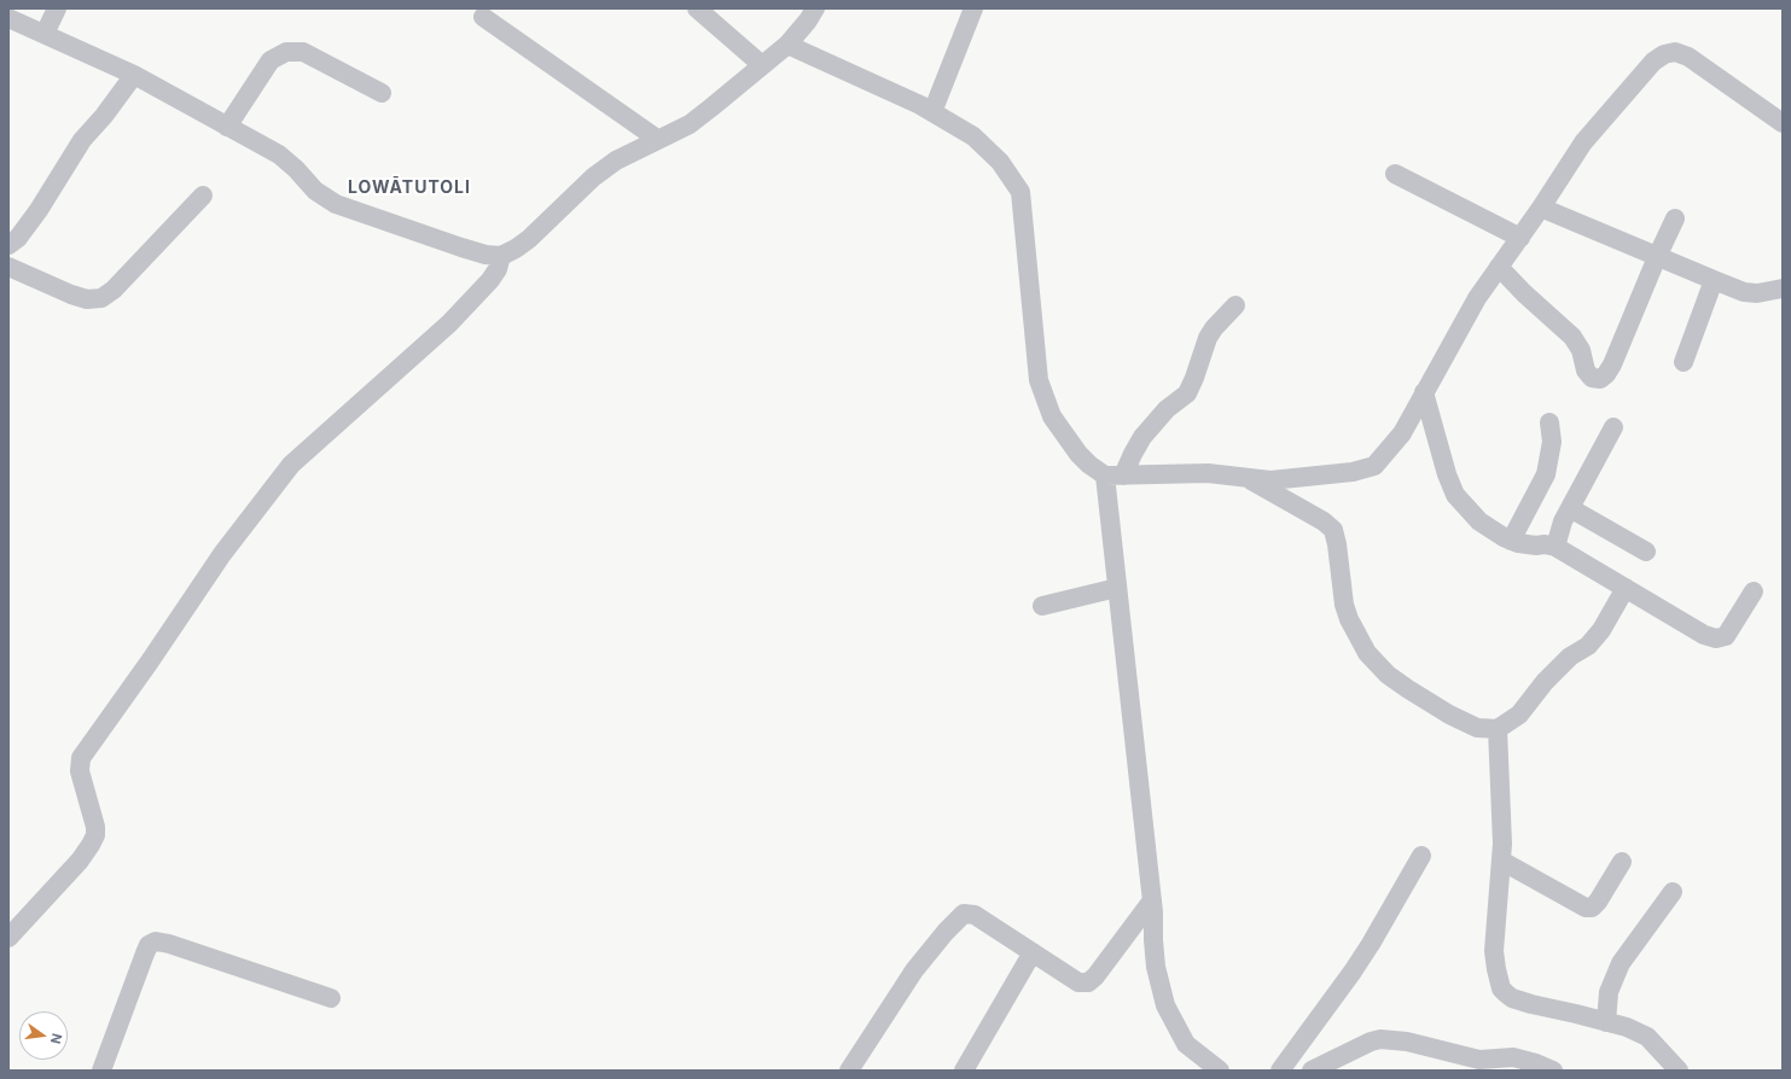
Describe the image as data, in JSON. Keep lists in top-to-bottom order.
{
  "districts": ["LOWĀTUTOLI"],
  "north": "right"
}
